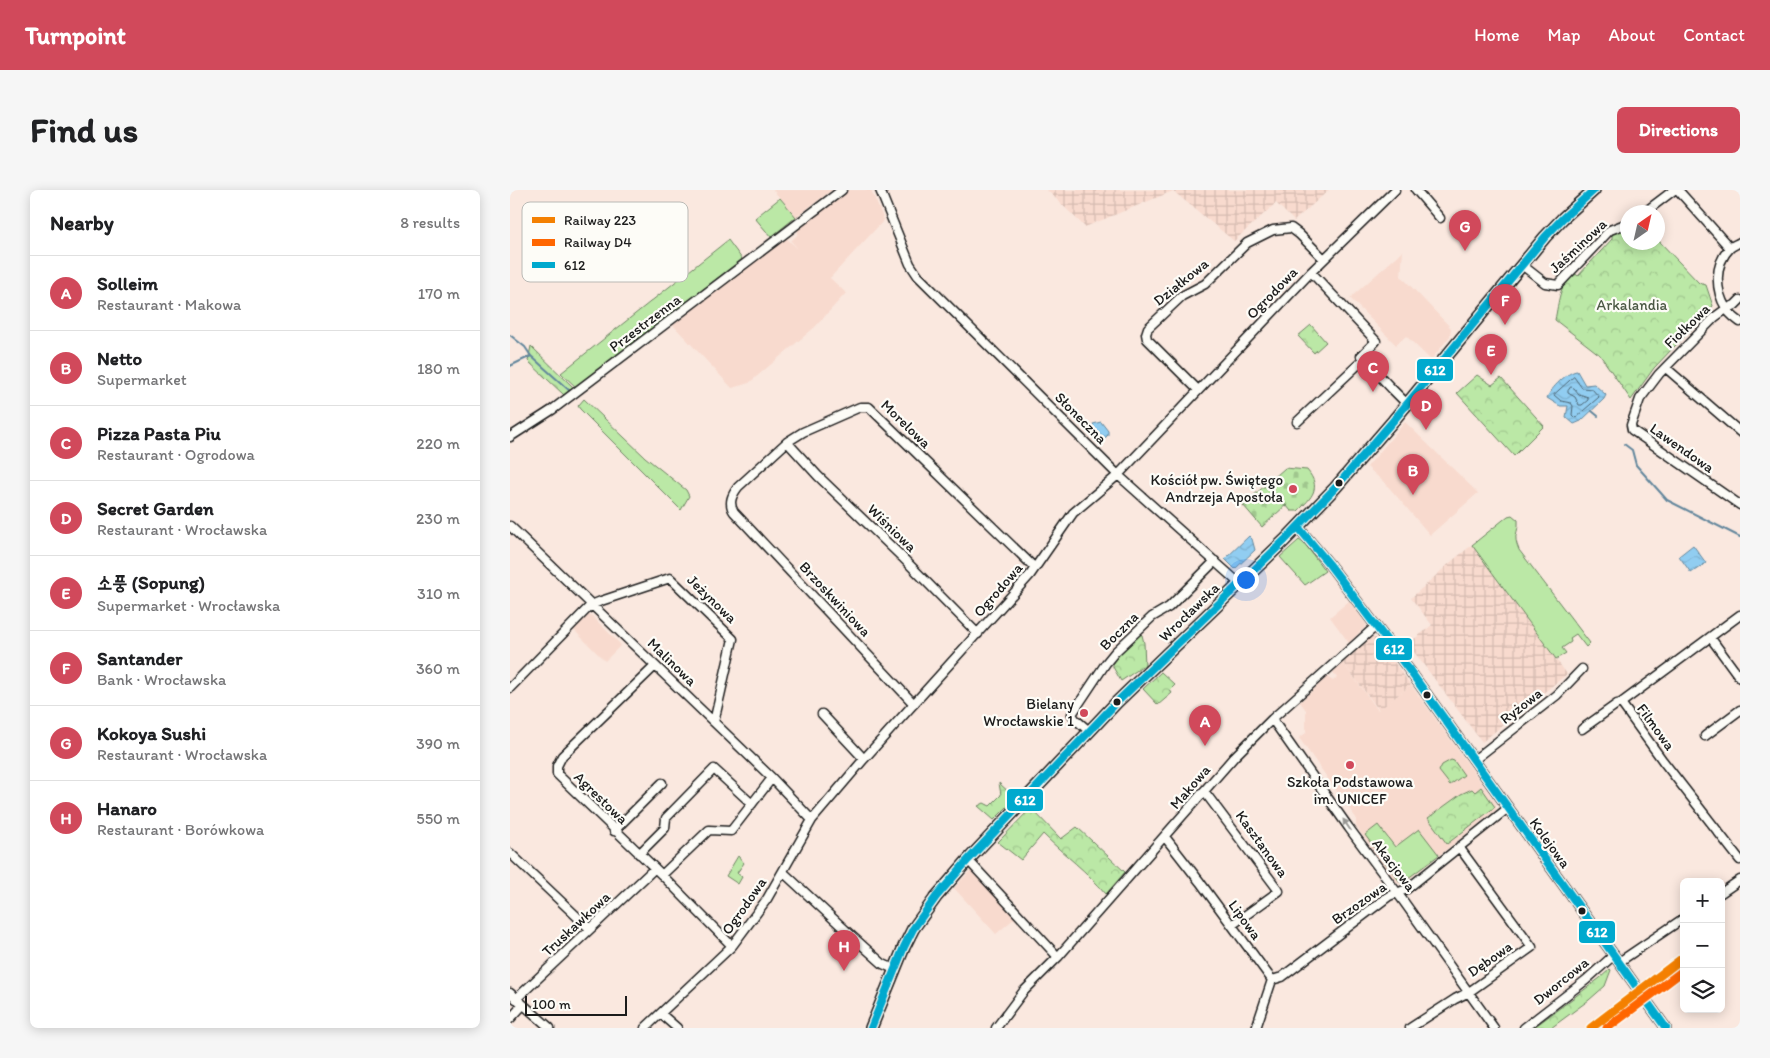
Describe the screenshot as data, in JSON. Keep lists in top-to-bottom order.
{
  "streets": {
    "main road": ["Wrocławska"],
    "street": [
      "Jaśminowa",
      "Działkowa",
      "Ogrodowa",
      "Przestrzenna",
      "Fiołkowa",
      "Słoneczna",
      "Morelowa",
      "Lawendowa",
      "Wiśniowa",
      "Jeżynowa",
      "Brzoskwiniowa",
      "Boczna",
      "Malinowa",
      "Ryżowa",
      "Filmowa",
      "Makowa",
      "Agrestowa",
      "Kolejowa",
      "Kasztanowa",
      "Akacjowa",
      "Brzozowa",
      "Lipowa",
      "Truskawkowa",
      "Dębowa",
      "Dworcowa"
    ]
  },
  "crossings": [
    ["Jaśminowa", "Wrocławska"],
    ["Działkowa", "Ogrodowa"],
    ["Ogrodowa", "Słoneczna"],
    ["Ogrodowa", "Morelowa"],
    ["Ogrodowa", "Wiśniowa"],
    ["Ogrodowa", "Brzoskwiniowa"],
    ["Ogrodowa", "Malinowa"],
    ["Ogrodowa", "Agrestowa"],
    ["Fiołkowa", "Lawendowa"],
    ["Słoneczna", "Wrocławska"],
    ["Słoneczna", "Boczna"],
    ["Morelowa", "Wiśniowa"],
    ["Morelowa", "Brzoskwiniowa"],
    ["Jeżynowa", "Malinowa"],
    ["Wrocławska", "Boczna"],
    ["Wrocławska", "Kolejowa"],
    ["Malinowa", "Agrestowa"],
    ["Ryżowa", "Kolejowa"],
    ["Makowa", "Kolejowa"],
    ["Makowa", "Kasztanowa"],
    ["Makowa", "Akacjowa"],
    ["Makowa", "Lipowa"],
    ["Agrestowa", "Truskawkowa"],
    ["Kolejowa", "Brzozowa"],
    ["Kolejowa", "Dworcowa"],
    ["Kasztanowa", "Lipowa"],
    ["Akacjowa", "Brzozowa"],
    ["Akacjowa", "Dębowa"],
    ["Brzozowa", "Lipowa"],
    ["Brzozowa", "Dębowa"]
  ],
  "one_way": ["Akacjowa"],
  "parks": ["Arkalandia"],
  "places": ["Kościół pw. Świętego Andrzeja Apostoła", "Bielany Wrocławskie 1", "Szkoła Podstawowa im. UNICEF"],
  "lines": ["transit line 612", "rail line 223", "rail line D4"],
  "legend": ["Railway 223", "Railway D4", "612"],
  "scale_bar": "100 m",
  "north": "top right",
  "page": {
    "header": "Turnpoint",
    "nav": [
      "Home",
      "Map",
      "About",
      "Contact"
    ],
    "buttons": "Directions",
    "title": "Find us",
    "heading": ["Nearby", "8 results"],
    "pins": [
      "G",
      "F",
      "E",
      "C",
      "D",
      "B",
      "A",
      "H"
    ],
    "list": [
      {
        "mark": "A",
        "name": "Solleim",
        "note": "Restaurant · Makowa",
        "value": "170 m"
      },
      {
        "mark": "B",
        "name": "Netto",
        "note": "Supermarket",
        "value": "180 m"
      },
      {
        "mark": "C",
        "name": "Pizza Pasta Piu",
        "note": "Restaurant · Ogrodowa",
        "value": "220 m"
      },
      {
        "mark": "D",
        "name": "Secret Garden",
        "note": "Restaurant · Wrocławska",
        "value": "230 m"
      },
      {
        "mark": "E",
        "name": "소풍 (Sopung)",
        "note": "Supermarket · Wrocławska",
        "value": "310 m"
      },
      {
        "mark": "F",
        "name": "Santander",
        "note": "Bank · Wrocławska",
        "value": "360 m"
      },
      {
        "mark": "G",
        "name": "Kokoya Sushi",
        "note": "Restaurant · Wrocławska",
        "value": "390 m"
      },
      {
        "mark": "H",
        "name": "Hanaro",
        "note": "Restaurant · Borówkowa",
        "value": "550 m"
      }
    ],
    "map_buttons": ["+", "−"],
    "scale": "100 m"
  }
}
